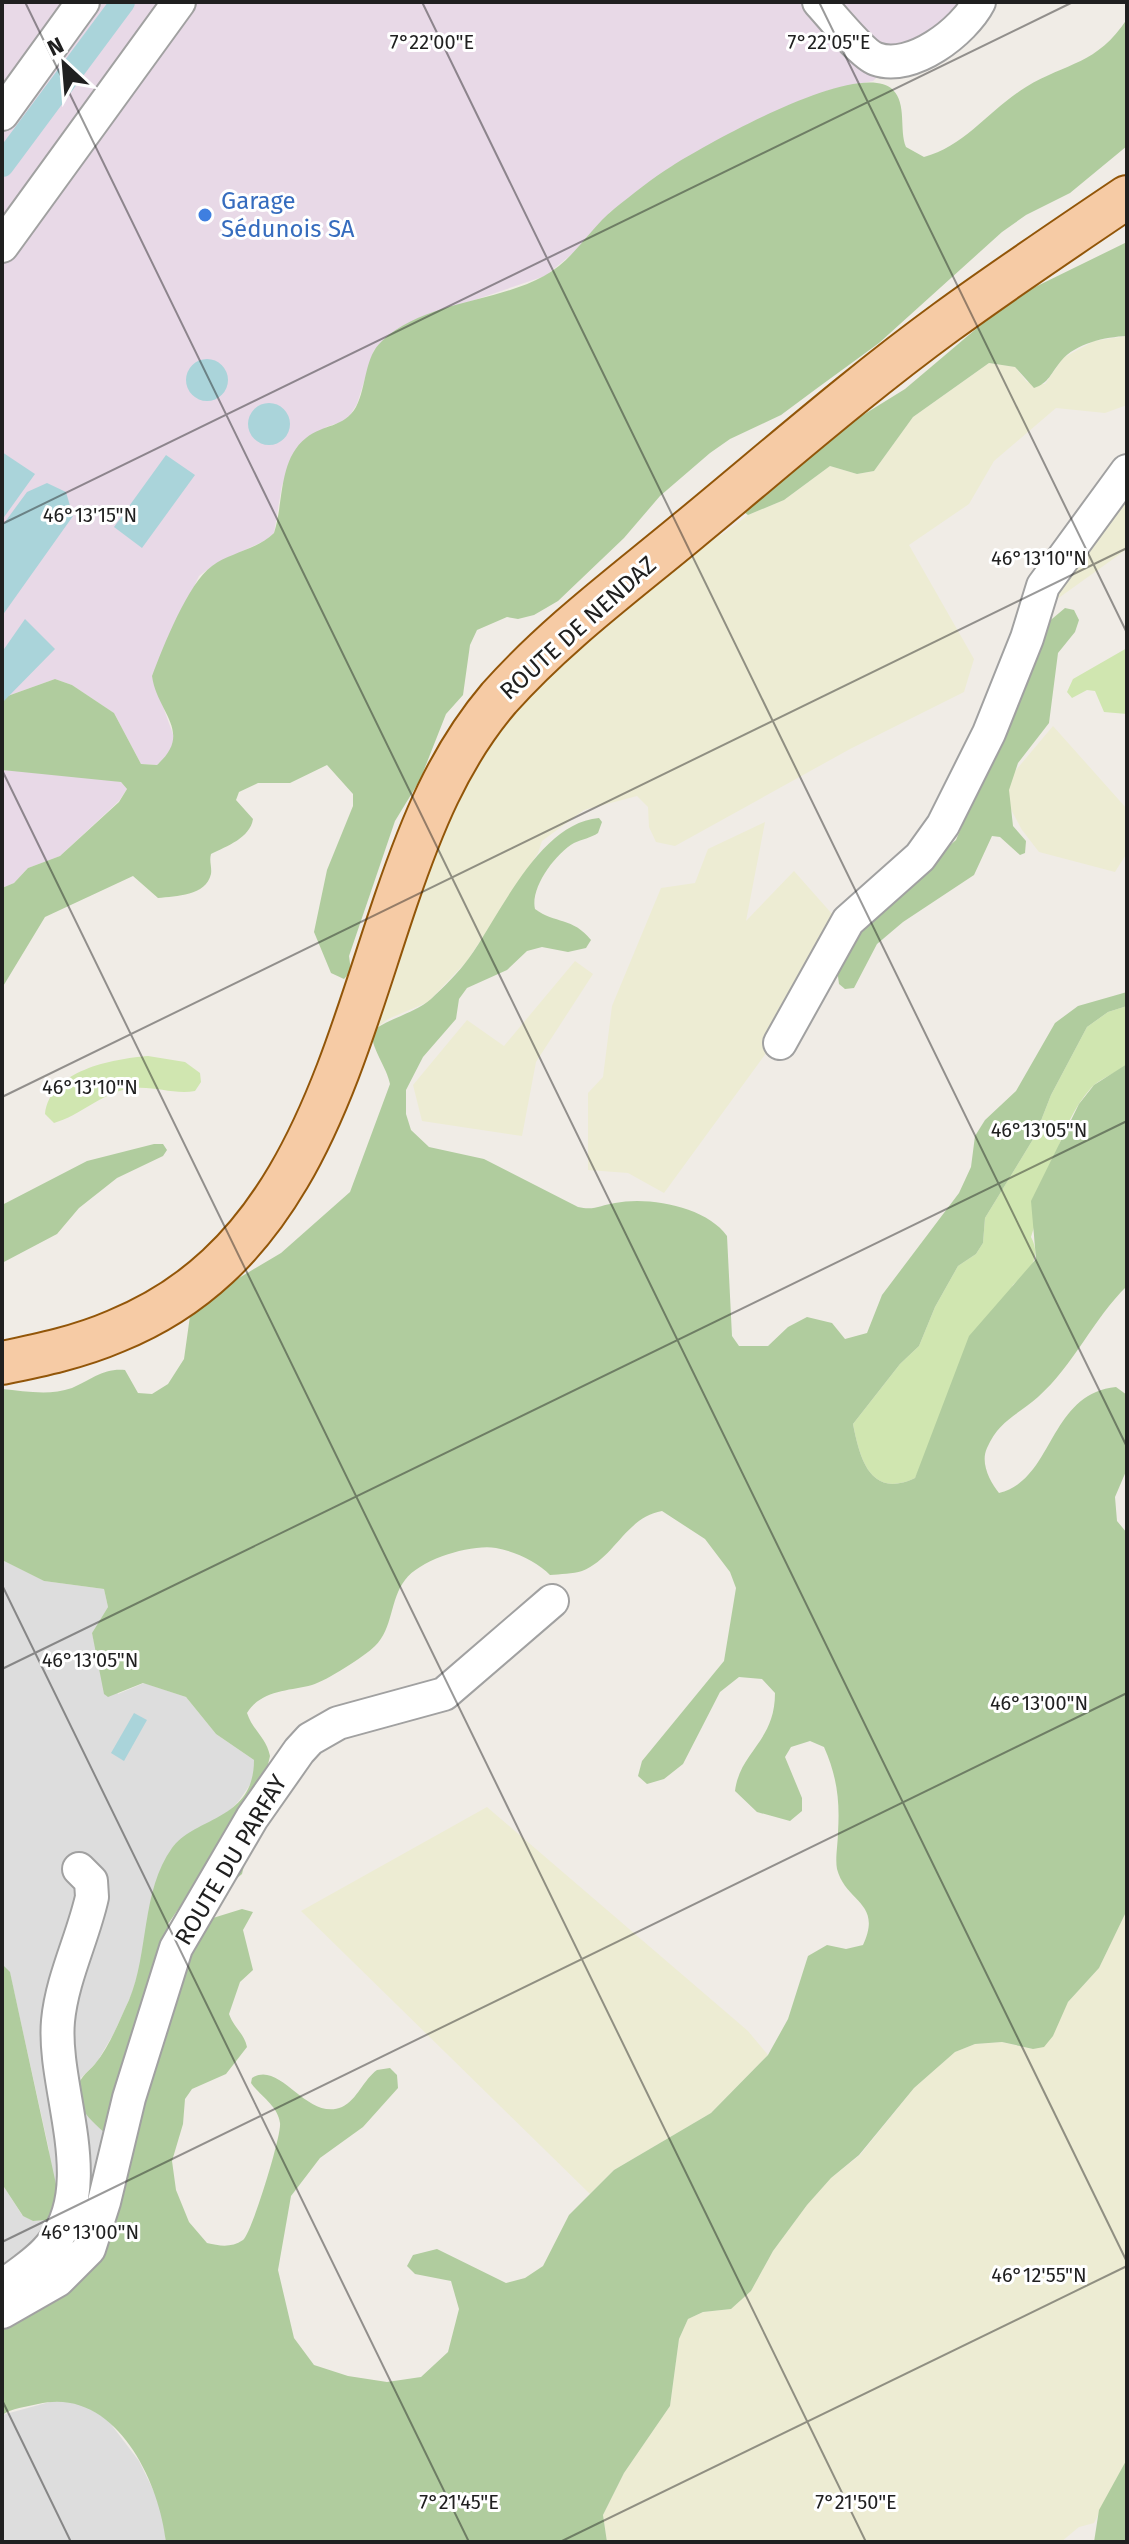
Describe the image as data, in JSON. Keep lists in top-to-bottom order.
{
  "streets": {
    "main road": ["ROUTE DE NENDAZ"],
    "street": ["ROUTE DU PARFAY"]
  },
  "places": ["Garage Sédunois SA"],
  "north": "top left",
  "coordinates": [
    "7°22'00\"E",
    "7°22'05\"E",
    "46°13'15\"N",
    "46°13'10\"N",
    "46°13'05\"N",
    "46°13'00\"N",
    "46°12'55\"N",
    "7°21'45\"E",
    "7°21'50\"E"
  ]
}
